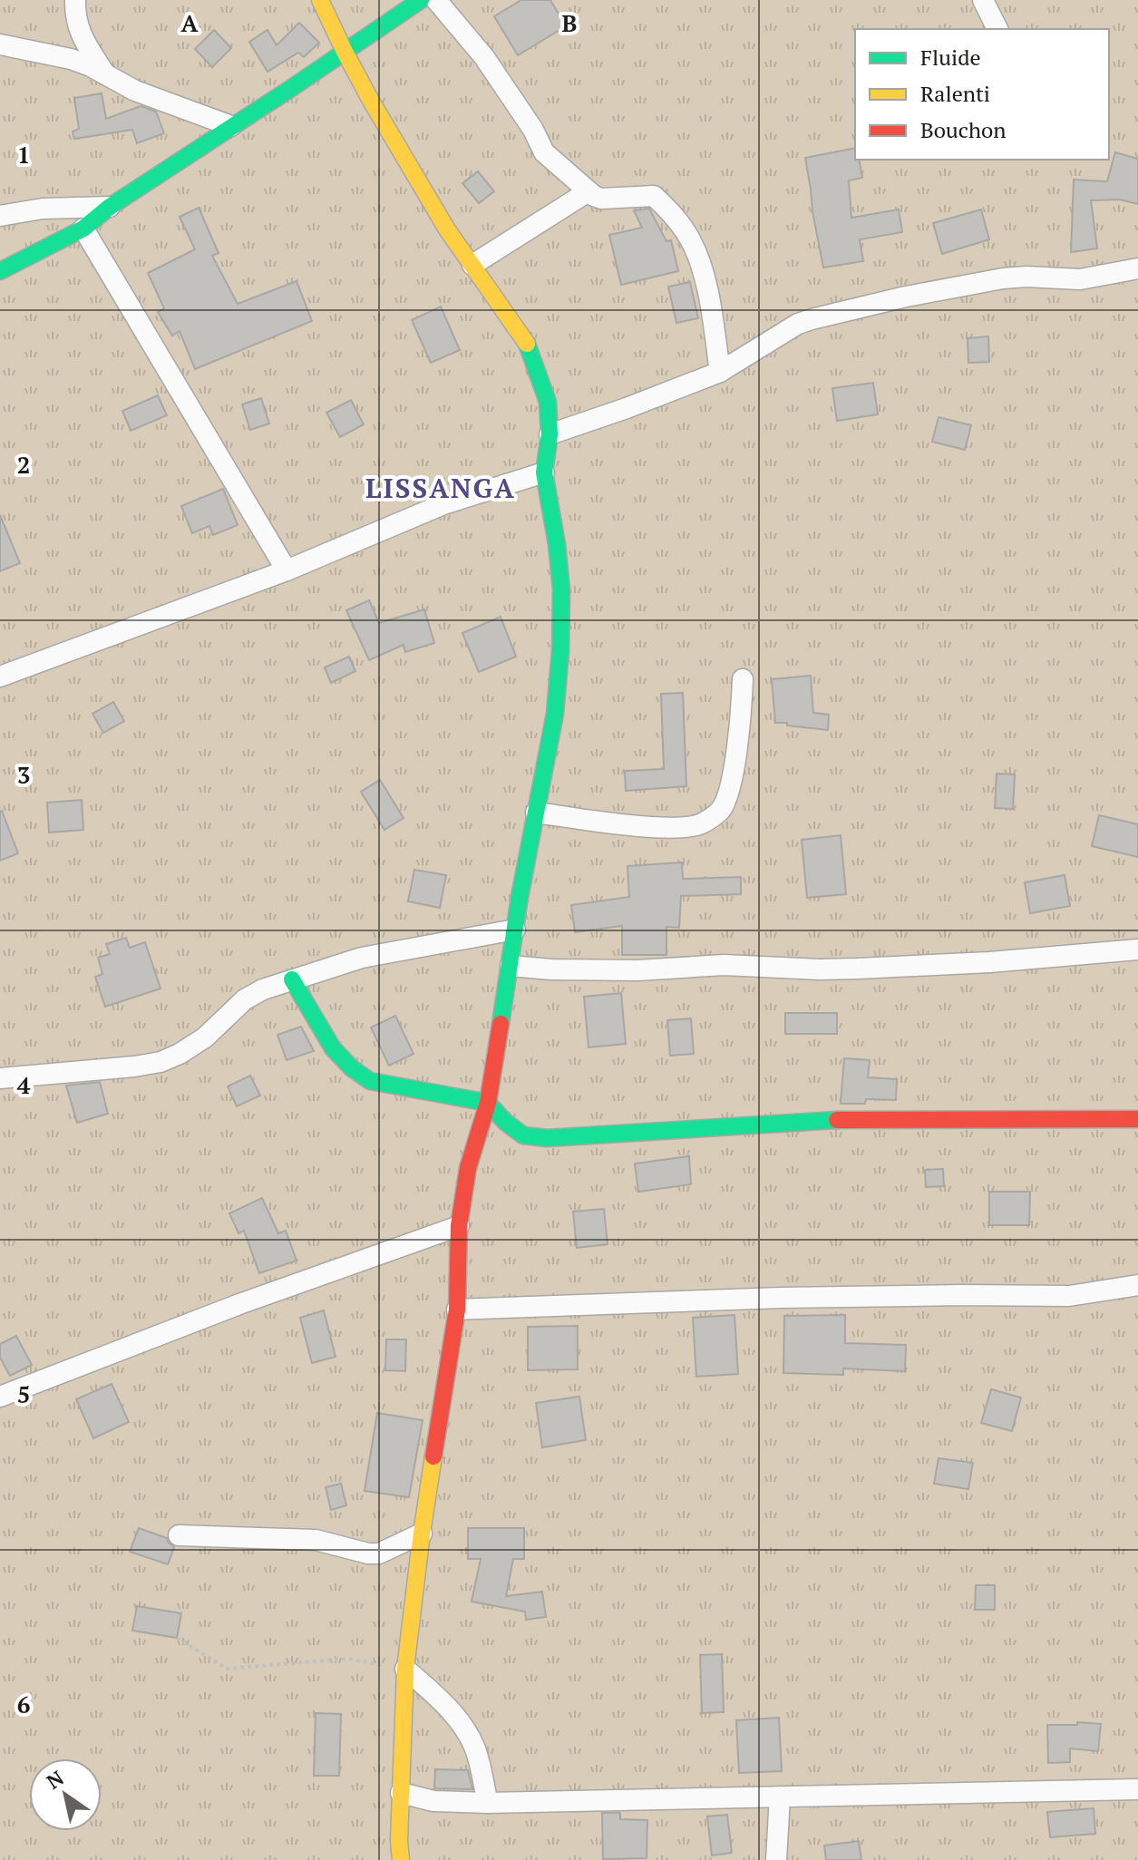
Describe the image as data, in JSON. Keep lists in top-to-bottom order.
{
  "districts": ["LISSANGA"],
  "legend": ["Fluide", "Ralenti", "Bouchon"],
  "north": "top left",
  "grid": {
    "columns": ["A", "B"],
    "rows": [
      "1",
      "2",
      "3",
      "4",
      "5",
      "6"
    ]
  }
}
